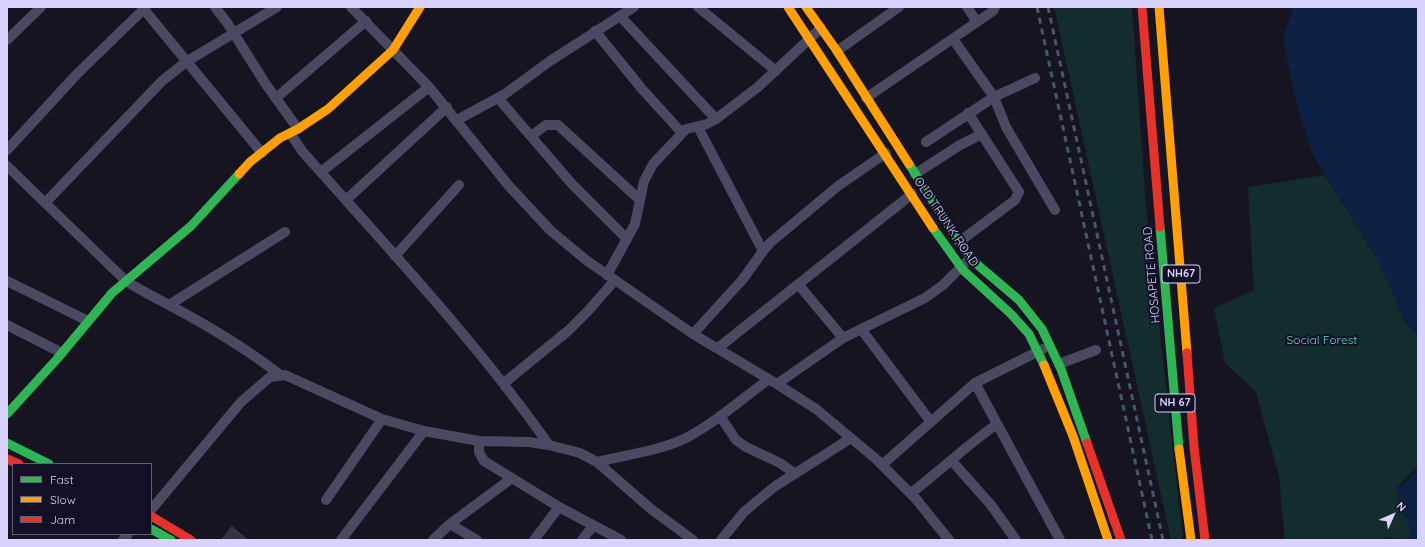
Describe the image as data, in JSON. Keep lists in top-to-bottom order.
{
  "streets": {
    "main road": [
      "OLD TRUNK ROAD",
      "NH67",
      "HOSAPETE ROAD",
      "NH 67"
    ]
  },
  "parks": ["Social Forest"],
  "legend": ["Fast", "Slow", "Jam"],
  "north": "top right"
}
